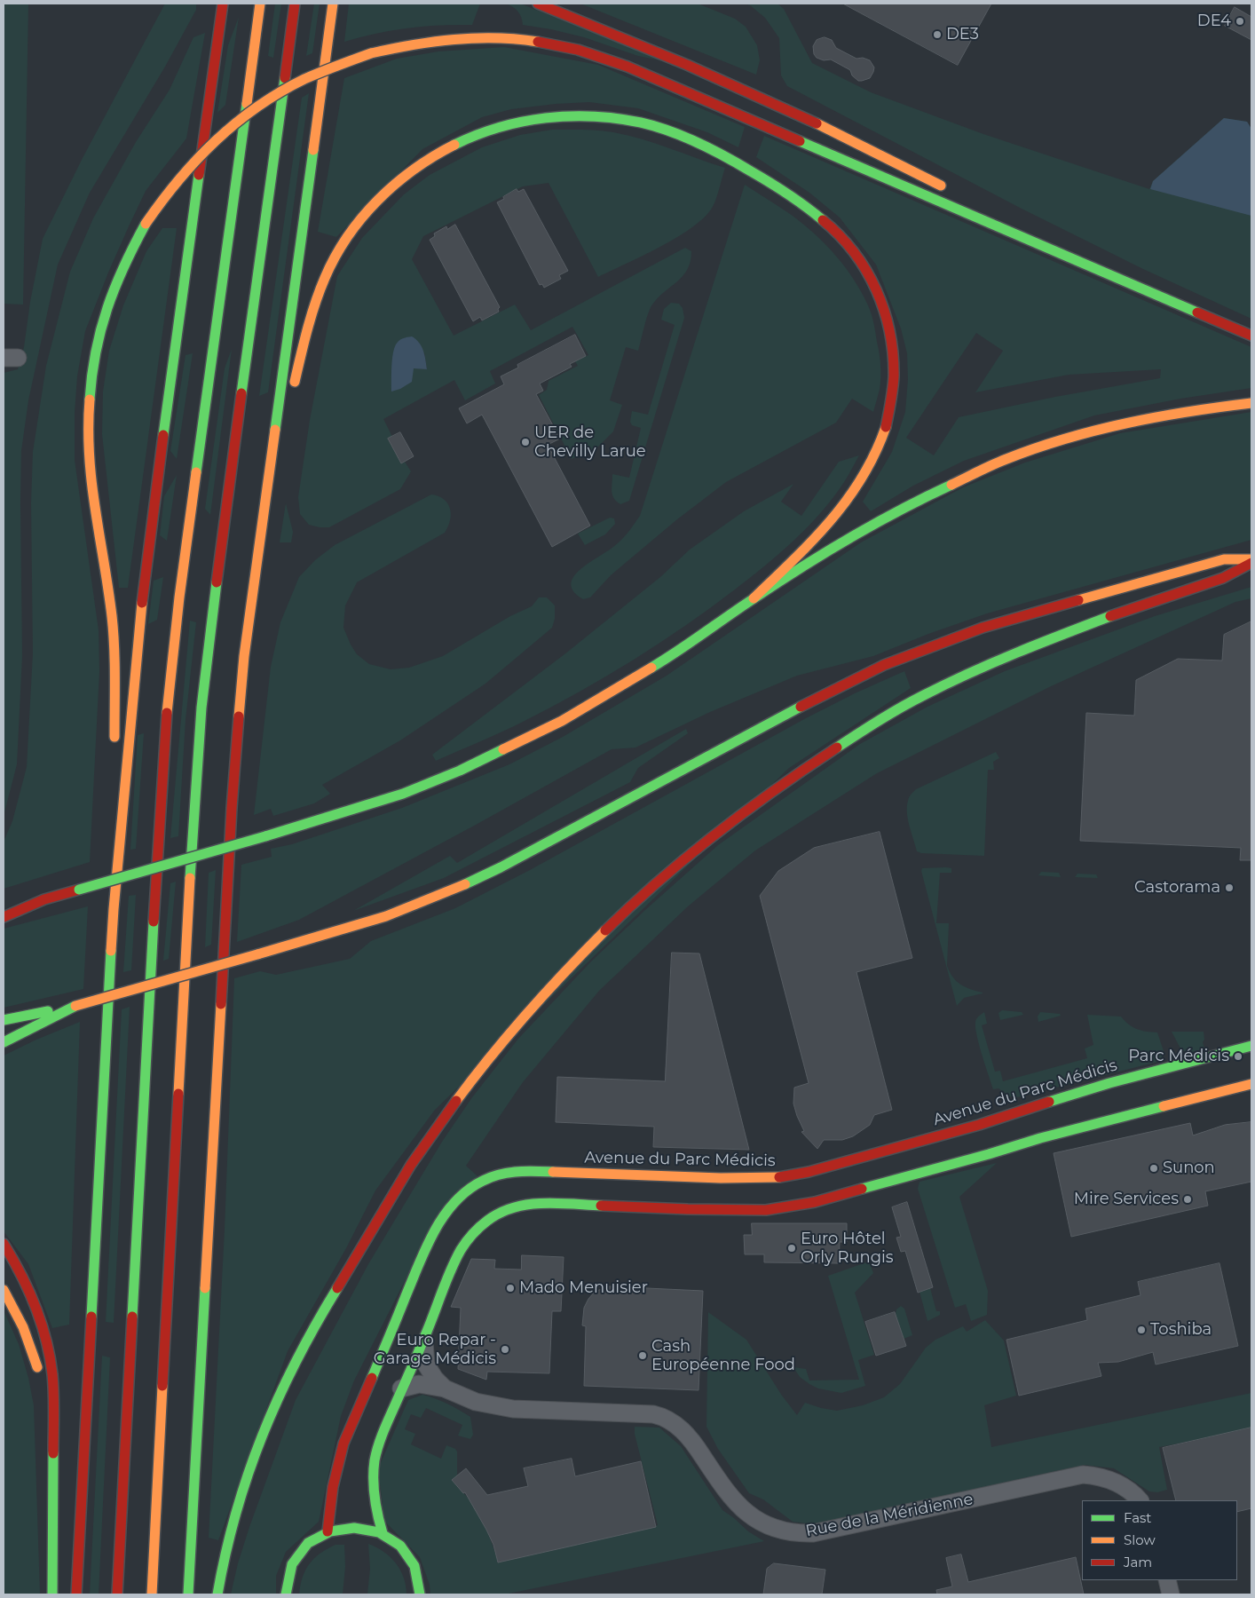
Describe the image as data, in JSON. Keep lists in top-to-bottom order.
{
  "streets": {
    "main road": ["Avenue du Parc Médicis"],
    "street": ["Rue de la Méridienne"]
  },
  "places": [
    "DE4",
    "DE3",
    "UER de Chevilly Larue",
    "Castorama",
    "Parc Médicis",
    "Sunon",
    "Mire Services",
    "Euro Hôtel Orly Rungis",
    "Mado Menuisier",
    "Toshiba",
    "Euro Repar - Garage Médicis",
    "Cash Européenne Food"
  ],
  "legend": ["Fast", "Slow", "Jam"]
}
